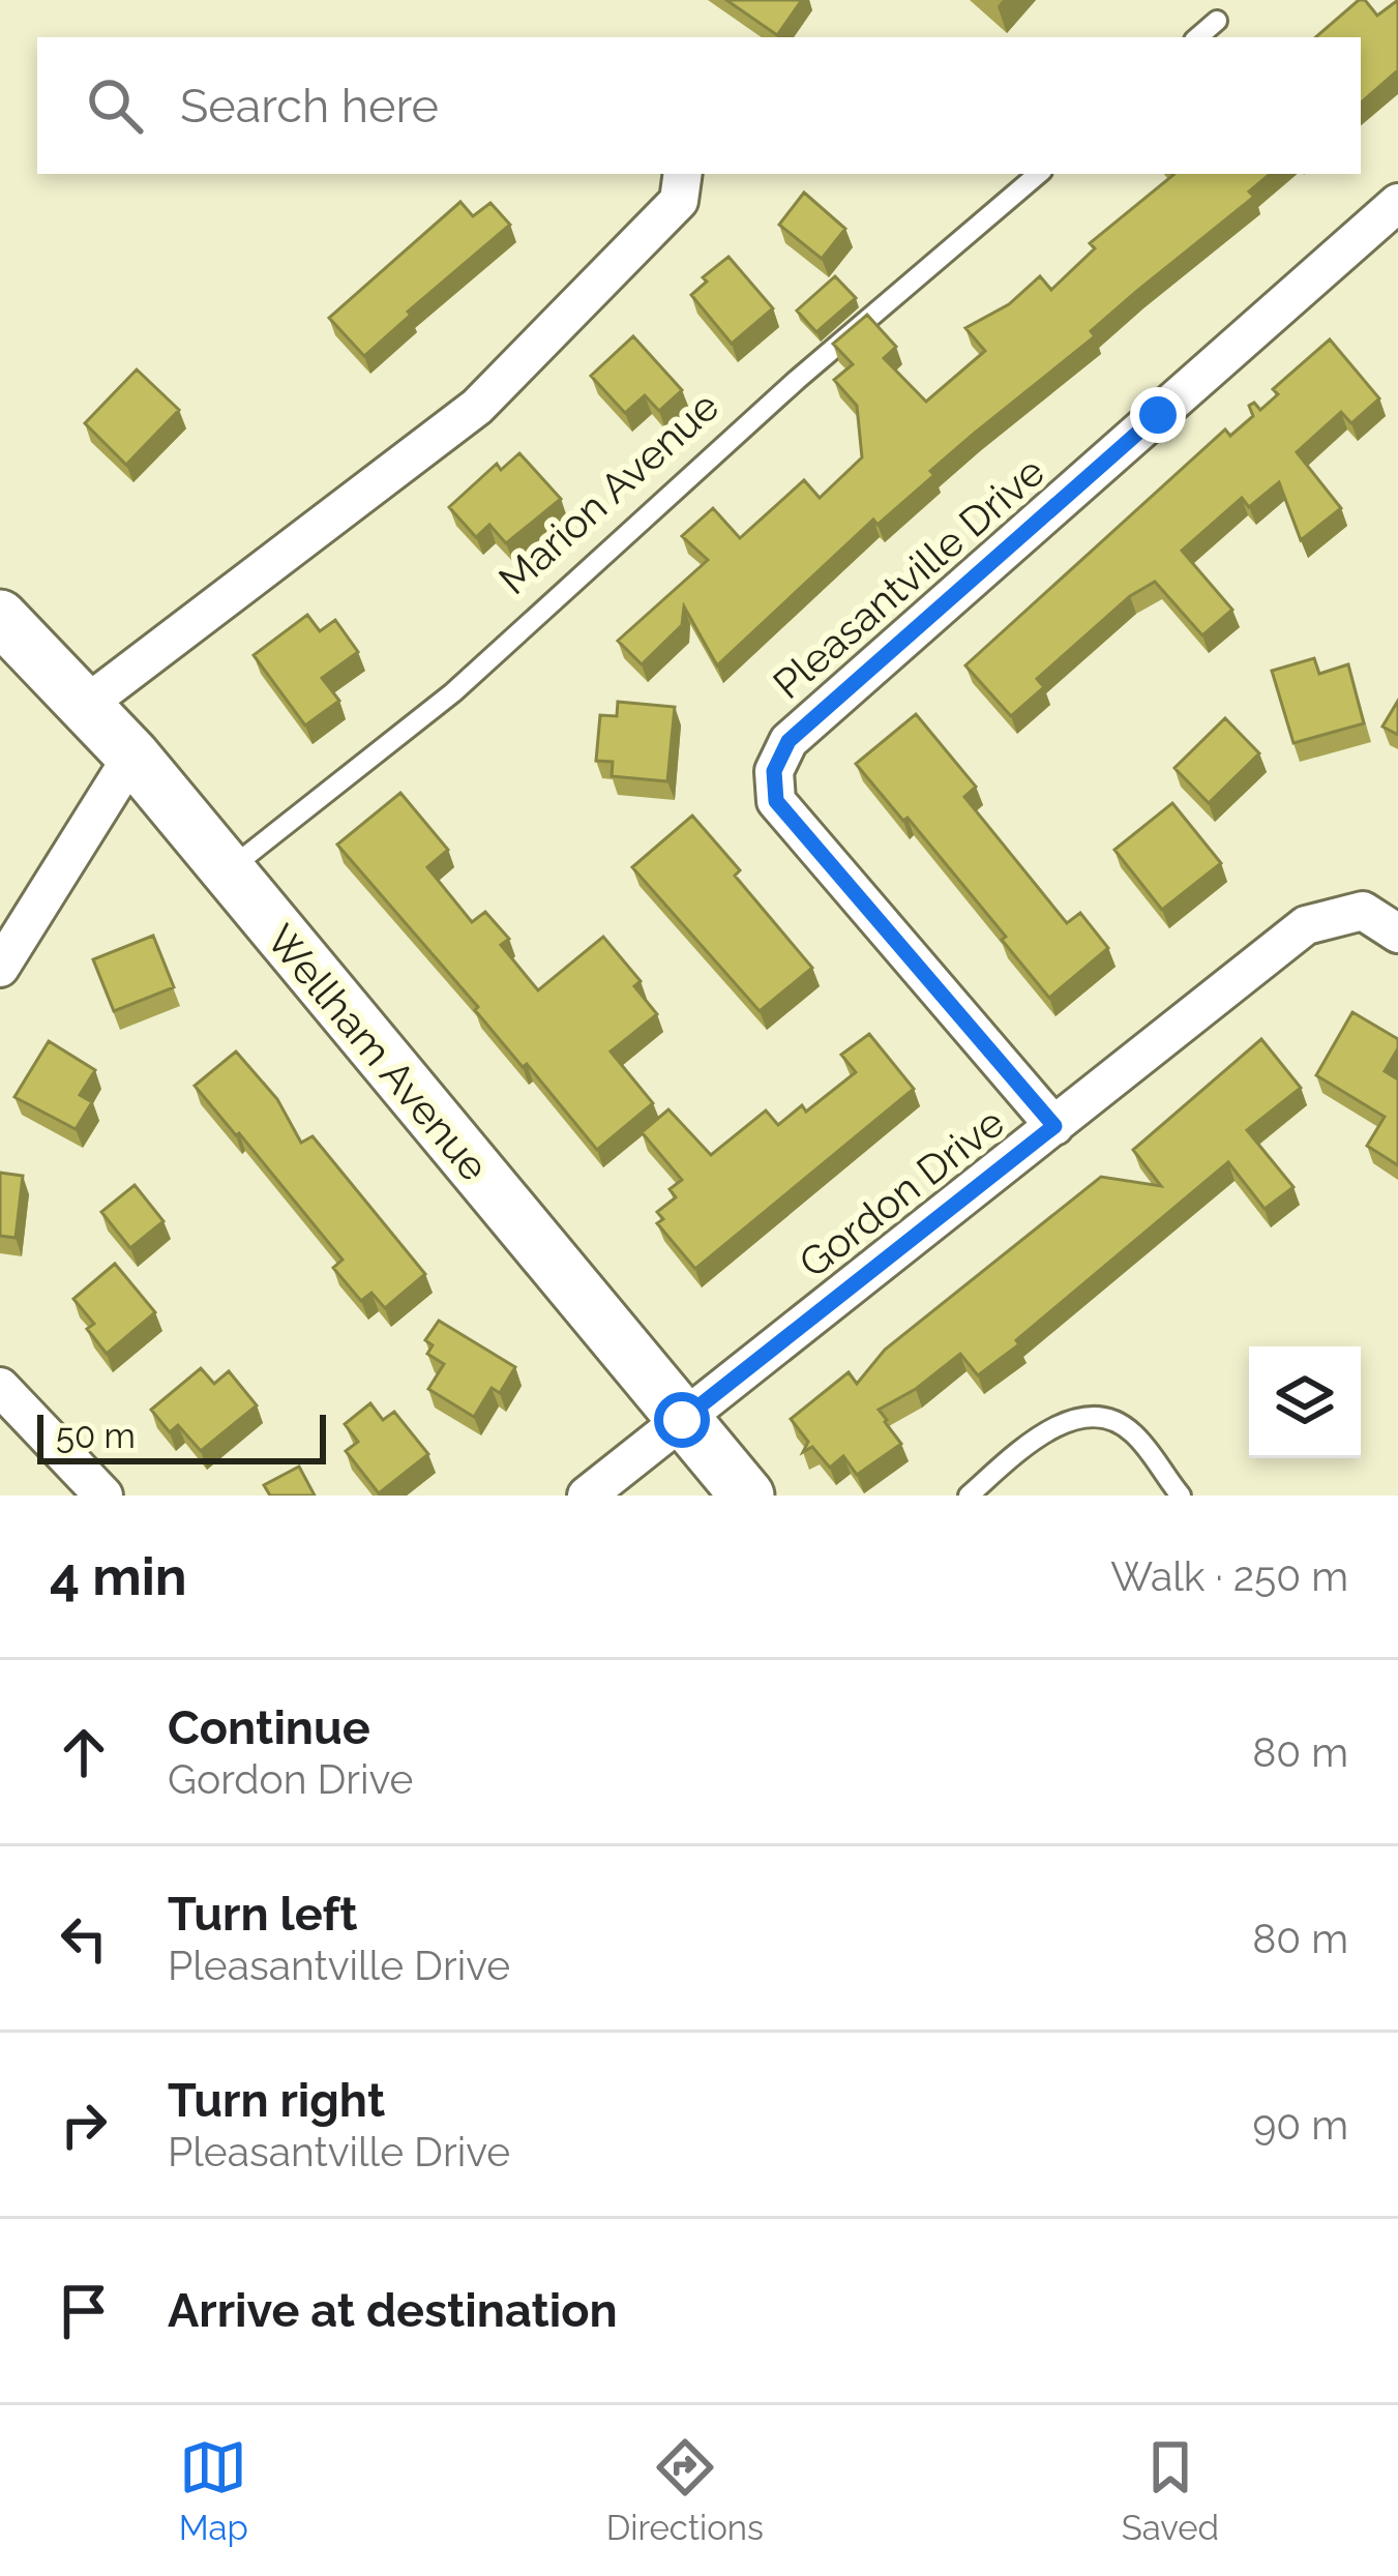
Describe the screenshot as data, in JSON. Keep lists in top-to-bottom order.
{
  "streets": {
    "street": ["Pleasantville Drive", "Wellham Avenue", "Gordon Drive"],
    "lane": ["Marion Avenue"]
  },
  "crossings": [
    ["Marion Avenue", "Wellham Avenue"],
    ["Pleasantville Drive", "Gordon Drive"],
    ["Wellham Avenue", "Gordon Drive"]
  ],
  "scale_bar": "50 m",
  "page": {
    "search": "Search here",
    "scale": "50 m",
    "heading": ["4 min", "Walk · 250 m"],
    "list": [
      ["Continue", "Gordon Drive", "80 m"],
      ["Turn left", "Pleasantville Drive", "80 m"],
      ["Turn right", "Pleasantville Drive", "90 m"],
      "Arrive at destination"
    ],
    "nav": ["Map", "Directions", "Saved"]
  }
}
